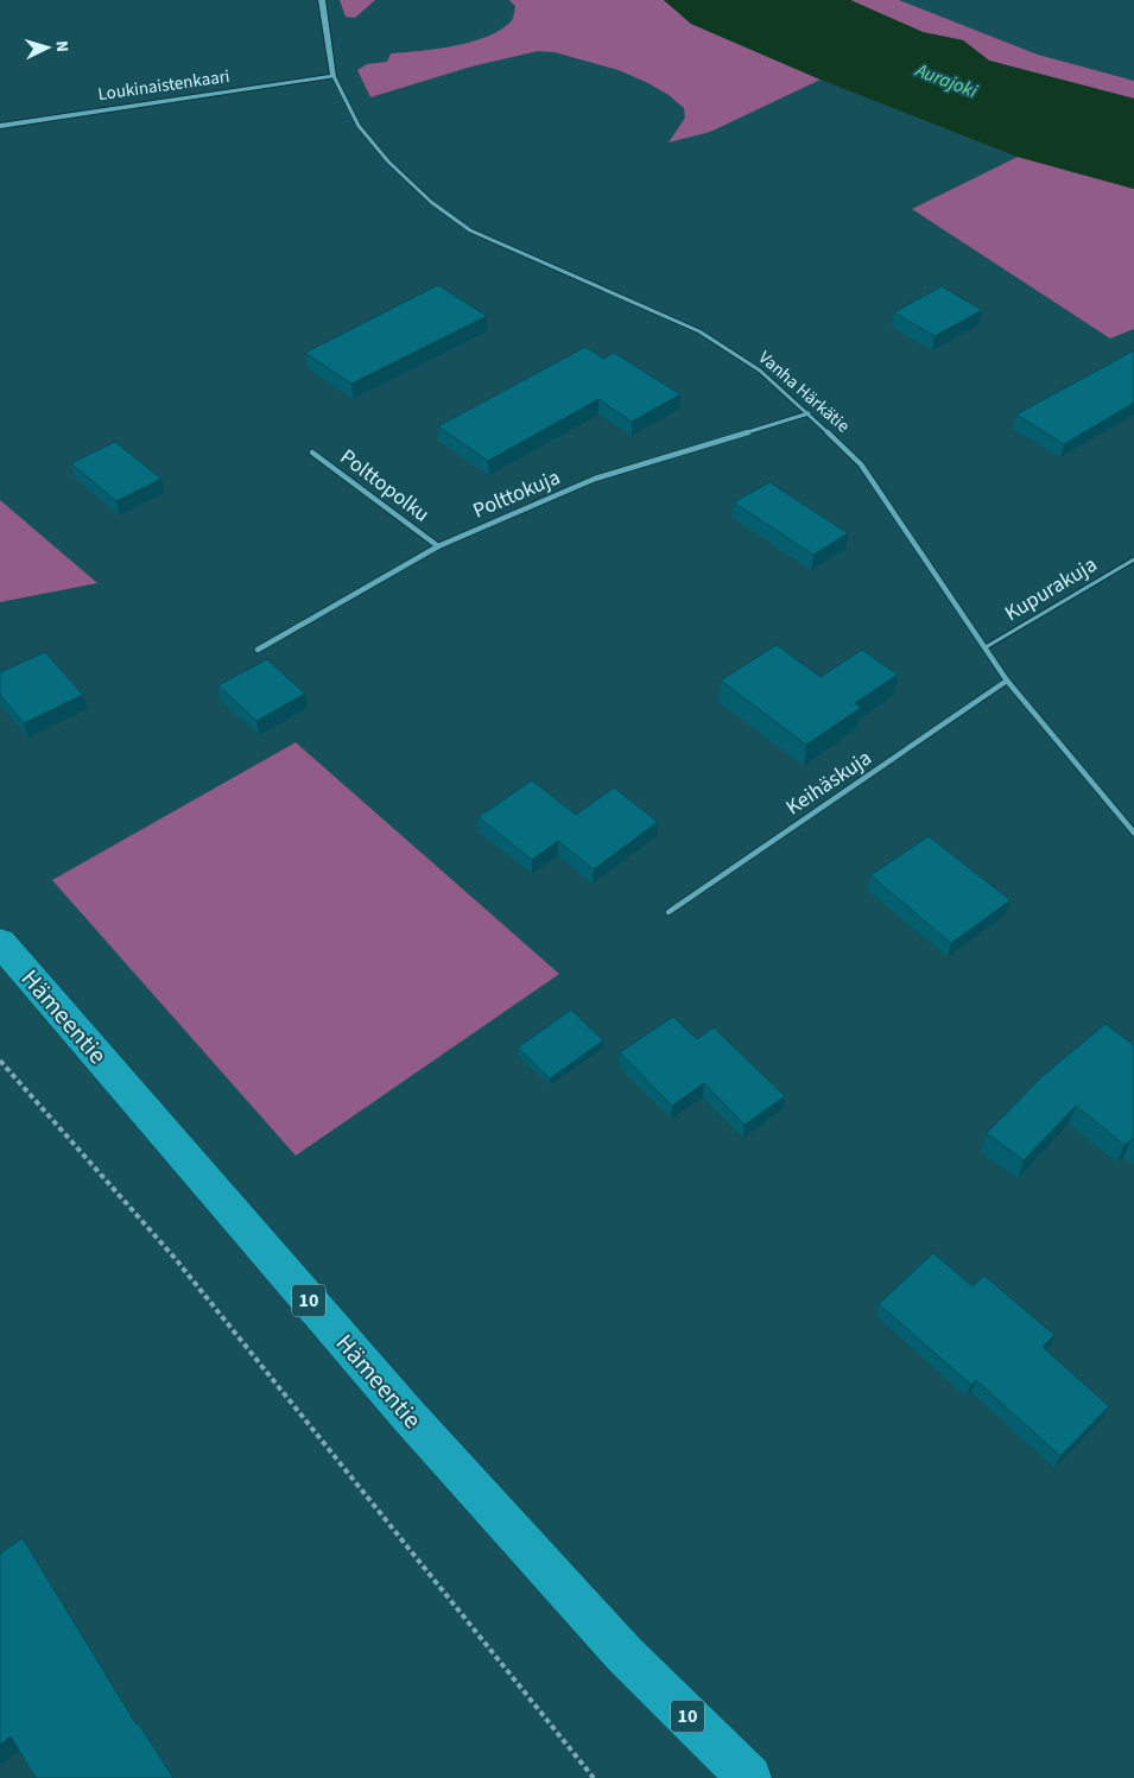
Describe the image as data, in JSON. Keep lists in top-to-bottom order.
{
  "streets": {
    "highway": ["Hämeentie", "10"],
    "street": [
      "Loukinaistenkaari",
      "Vanha Härkätie",
      "Polttopolku",
      "Polttokuja",
      "Keihäskuja"
    ],
    "lane": ["Kupurakuja"]
  },
  "crossings": [
    ["Loukinaistenkaari", "Vanha Härkätie"],
    ["Vanha Härkätie", "Polttokuja"],
    ["Vanha Härkätie", "Kupurakuja"],
    ["Vanha Härkätie", "Keihäskuja"],
    ["Polttopolku", "Polttokuja"]
  ],
  "water": ["Aurajoki"],
  "north": "right"
}
